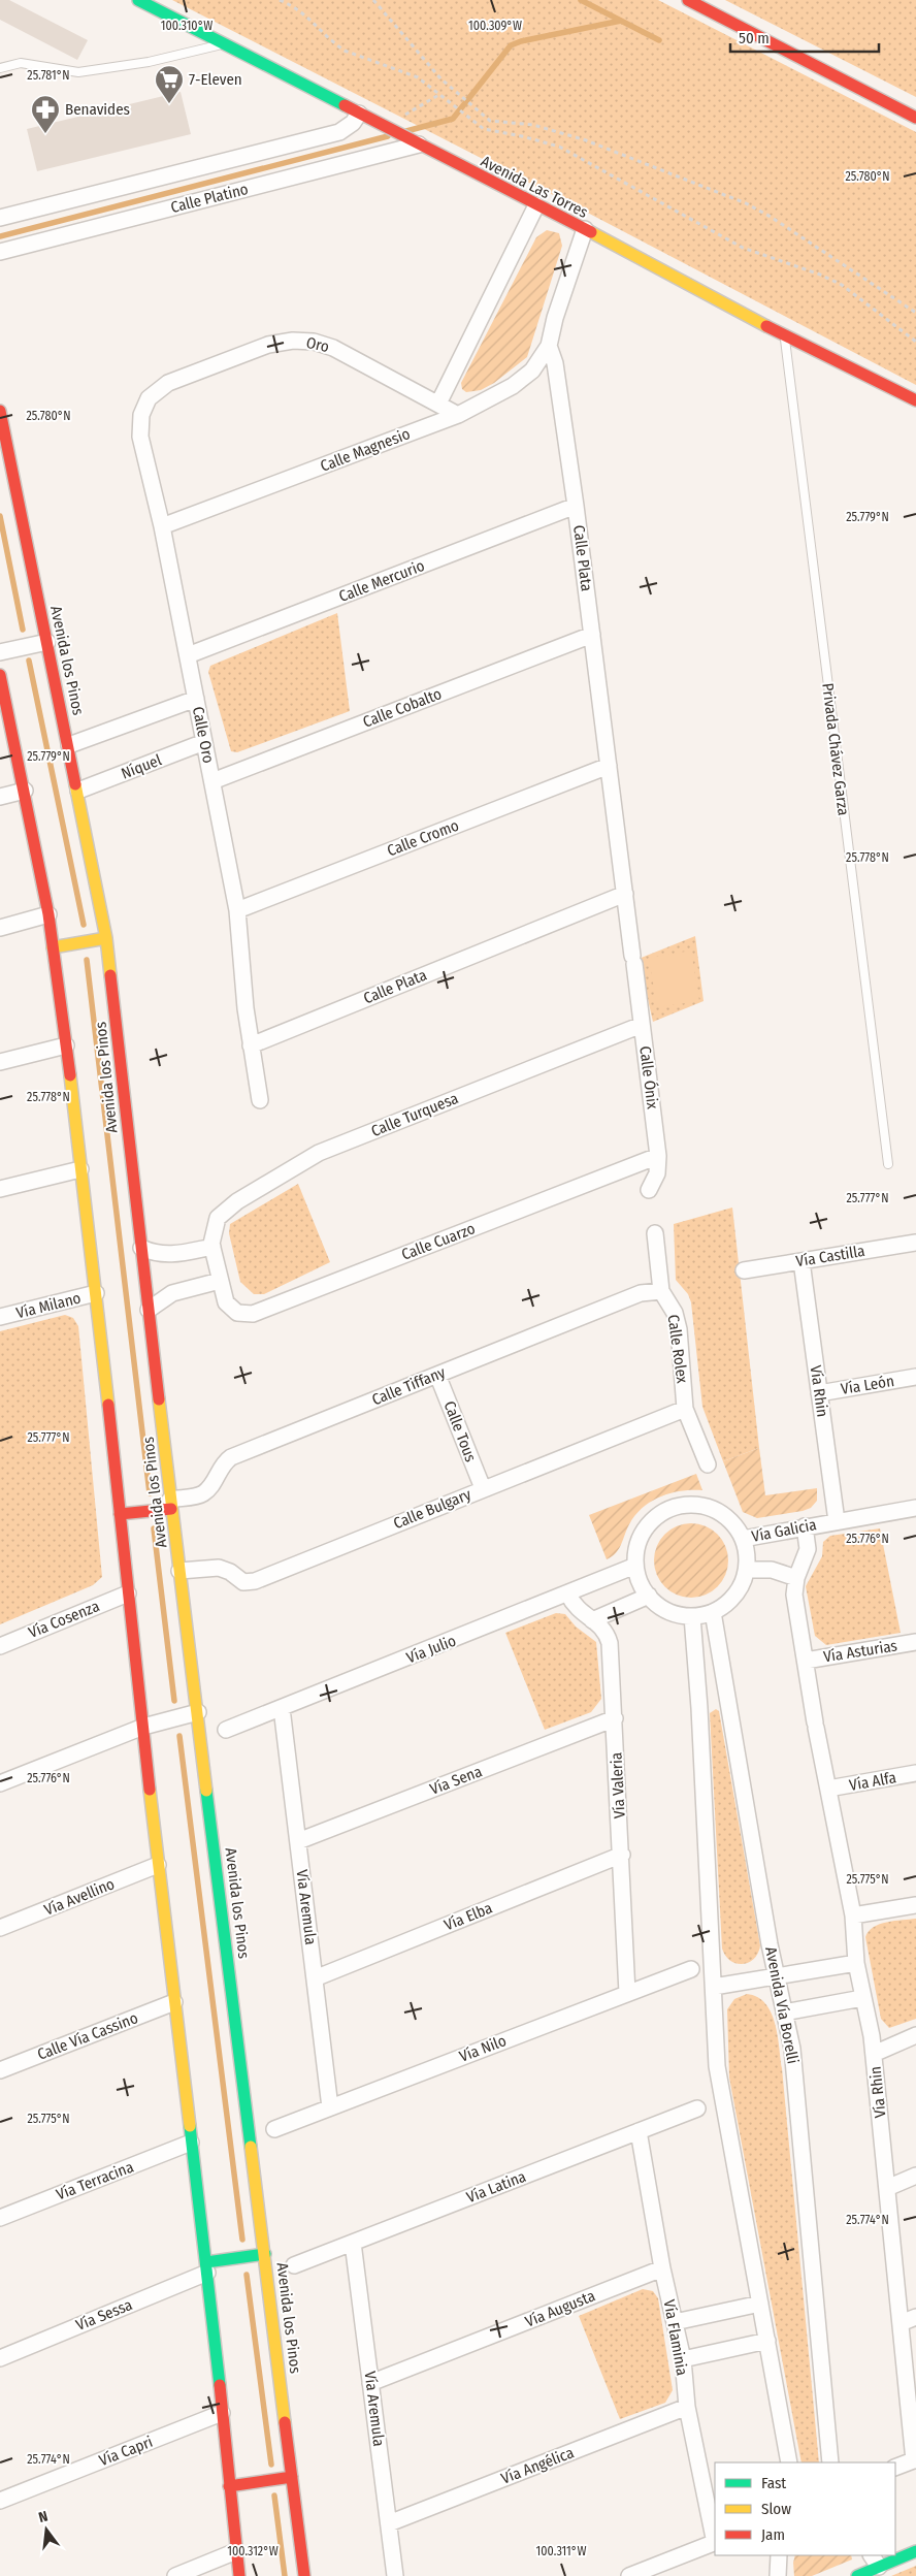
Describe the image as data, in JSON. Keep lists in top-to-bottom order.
{
  "streets": {
    "street": [
      "Avenida Las Torres",
      "Calle Platino",
      "Oro",
      "Calle Magnesio",
      "Calle Plata",
      "Calle Mercurio",
      "Avenida los Pinos",
      "Calle Cobalto",
      "Calle Oro",
      "Níquel",
      "Calle Cromo",
      "Calle Ónix",
      "Calle Turquesa",
      "Calle Cuarzo",
      "Vía Castilla",
      "Vía Milano",
      "Calle Rolex",
      "Vía León",
      "Calle Tiffany",
      "Vía Rhin",
      "Calle Tous",
      "Calle Bulgary",
      "Vía Galicia",
      "Vía Cosenza",
      "Vía Julio",
      "Vía Asturias",
      "Vía Sena",
      "Vía Alfa",
      "Vía Valeria",
      "Vía Avellino",
      "Vía Aremula",
      "Vía Elba",
      "Avenida Vía Borelli",
      "Calle Vía Cassino",
      "Vía Nilo",
      "Vía Terracina",
      "Vía Latina",
      "Vía Augusta",
      "Vía Sessa",
      "Vía Flaminia",
      "Vía Capri",
      "Vía Angélica"
    ],
    "lane": ["Privada Chávez Garza"]
  },
  "crossings": [
    ["Avenida Las Torres", "Calle Platino"],
    ["Avenida Las Torres", "Calle Plata"],
    ["Avenida Las Torres", "Privada Chávez Garza"],
    ["Oro", "Calle Magnesio"],
    ["Oro", "Calle Oro"],
    ["Calle Magnesio", "Calle Plata"],
    ["Calle Magnesio", "Calle Oro"],
    ["Calle Plata", "Calle Mercurio"],
    ["Calle Plata", "Calle Cobalto"],
    ["Calle Plata", "Calle Oro"],
    ["Calle Plata", "Calle Cromo"],
    ["Calle Plata", "Calle Ónix"],
    ["Calle Mercurio", "Calle Oro"],
    ["Avenida los Pinos", "Níquel"],
    ["Avenida los Pinos", "Calle Tiffany"],
    ["Avenida los Pinos", "Calle Bulgary"],
    ["Calle Cobalto", "Calle Oro"],
    ["Calle Oro", "Níquel"],
    ["Calle Oro", "Calle Cromo"],
    ["Calle Ónix", "Calle Turquesa"],
    ["Calle Ónix", "Calle Cuarzo"],
    ["Vía Castilla", "Vía Rhin"],
    ["Calle Rolex", "Calle Tiffany"],
    ["Calle Rolex", "Calle Bulgary"],
    ["Vía León", "Vía Rhin"],
    ["Calle Tiffany", "Calle Tous"],
    ["Vía Rhin", "Vía Galicia"],
    ["Vía Rhin", "Vía Asturias"],
    ["Vía Rhin", "Vía Alfa"],
    ["Calle Tous", "Calle Bulgary"],
    ["Vía Galicia", "Vía Julio"],
    ["Vía Galicia", "Avenida Vía Borelli"],
    ["Vía Julio", "Vía Valeria"],
    ["Vía Julio", "Vía Aremula"],
    ["Vía Julio", "Avenida Vía Borelli"],
    ["Vía Sena", "Vía Valeria"],
    ["Vía Sena", "Vía Aremula"],
    ["Vía Valeria", "Vía Elba"],
    ["Vía Valeria", "Vía Nilo"],
    ["Vía Aremula", "Vía Elba"],
    ["Vía Aremula", "Vía Nilo"],
    ["Vía Aremula", "Vía Latina"],
    ["Vía Aremula", "Vía Augusta"],
    ["Vía Aremula", "Vía Angélica"],
    ["Vía Latina", "Vía Flaminia"],
    ["Vía Augusta", "Vía Flaminia"],
    ["Vía Flaminia", "Vía Angélica"]
  ],
  "places": {
    "supermarket": ["7-Eleven"],
    "pharmacy": ["Benavides"]
  },
  "legend": ["Fast", "Slow", "Jam"],
  "scale_bar": "50 m",
  "north": "top",
  "coordinates": [
    "100.310°W",
    "100.309°W",
    "25.781°N",
    "25.780°N",
    "25.779°N",
    "25.778°N",
    "25.777°N",
    "25.776°N",
    "25.775°N",
    "25.774°N",
    "100.312°W",
    "100.311°W"
  ]
}
